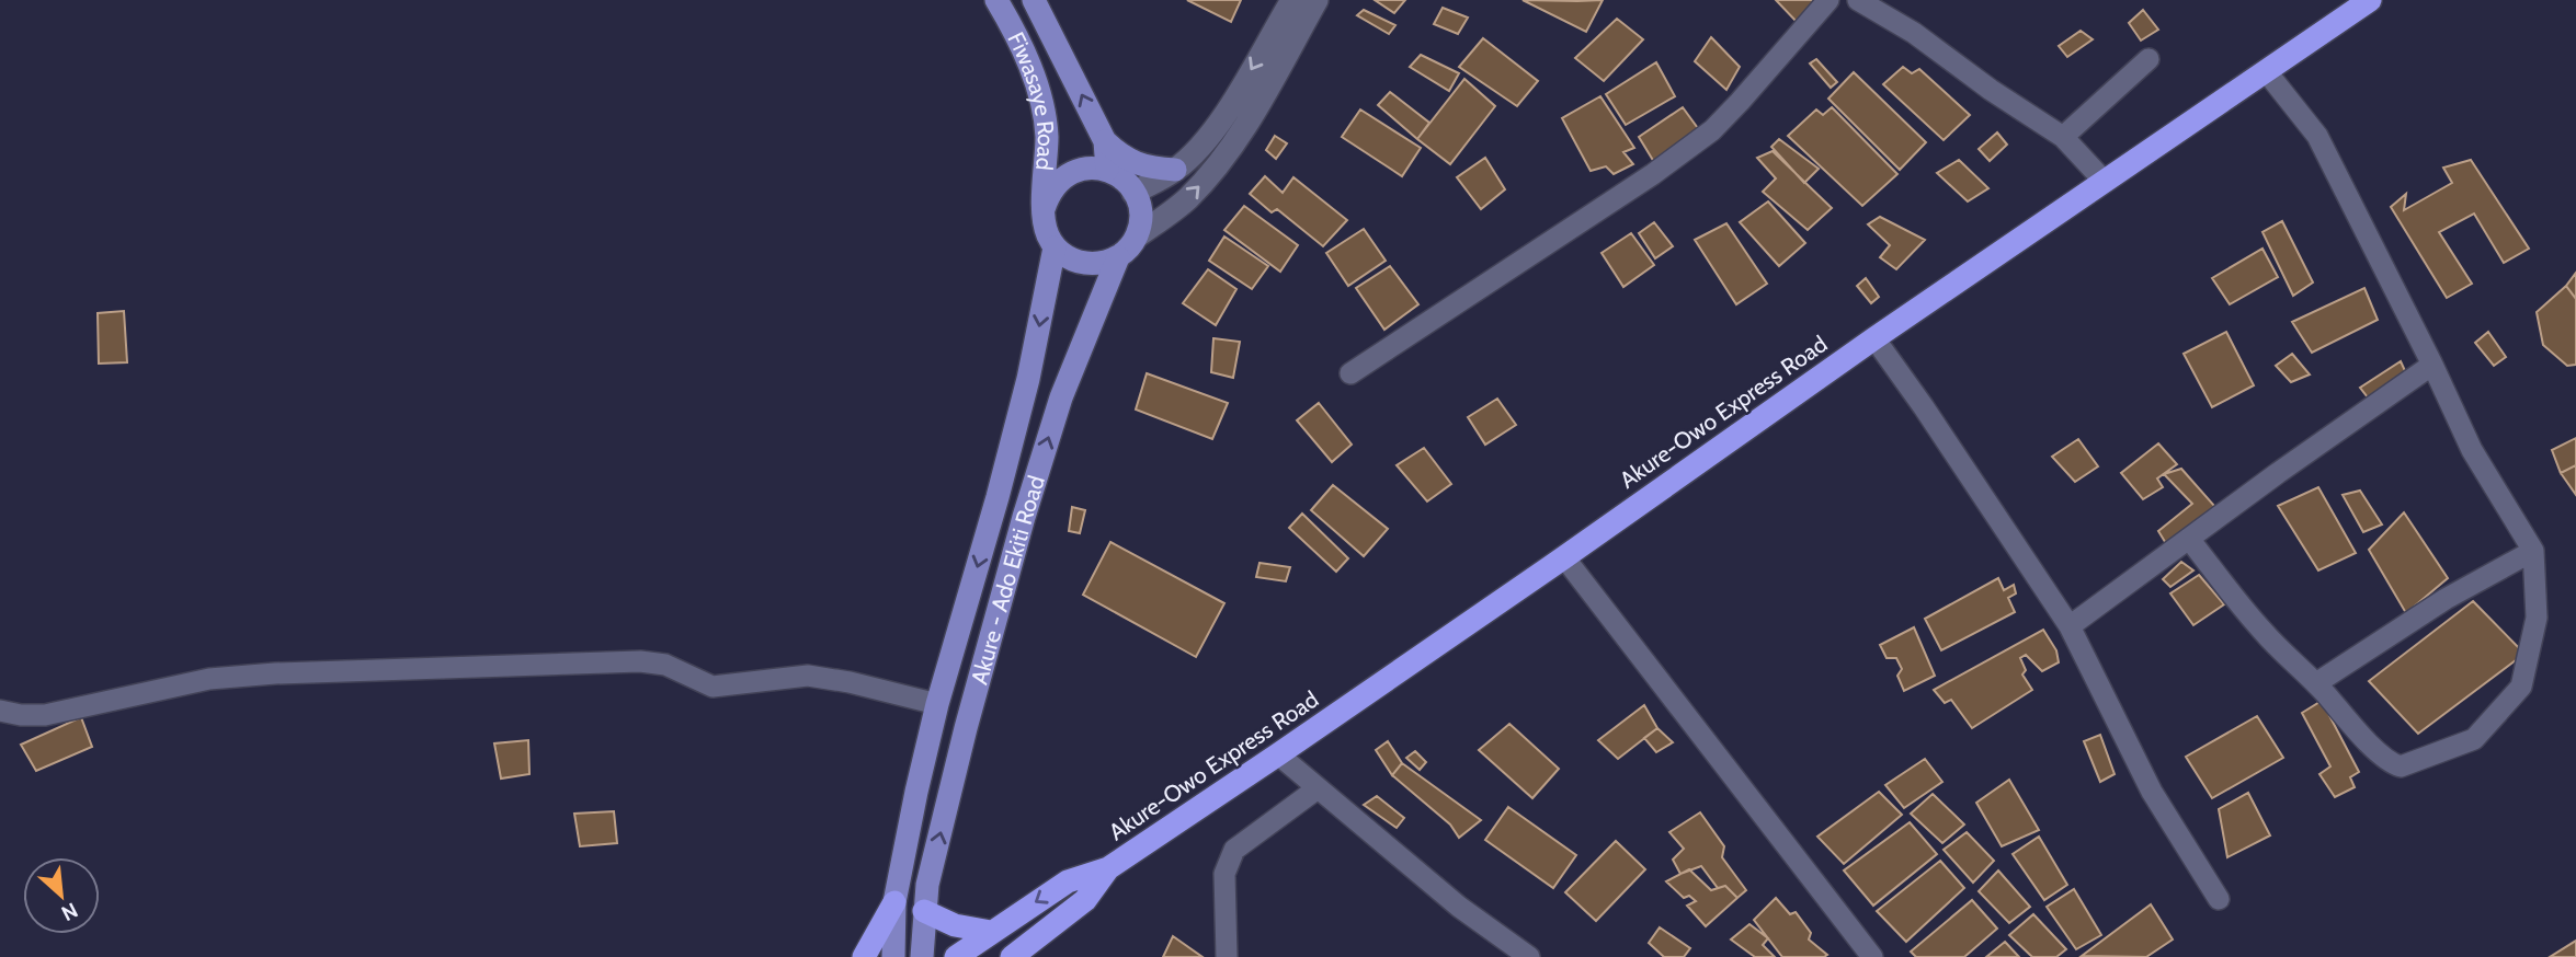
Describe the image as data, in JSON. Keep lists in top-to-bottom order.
{
  "streets": {
    "highway": ["Akure-Owo Express Road"],
    "main road": ["Fiwasaye Road", "Akure - Ado Ekiti Road"]
  },
  "crossings": [
    ["Fiwasaye Road", "Akure - Ado Ekiti Road"]
  ],
  "north": "bottom right"
}
